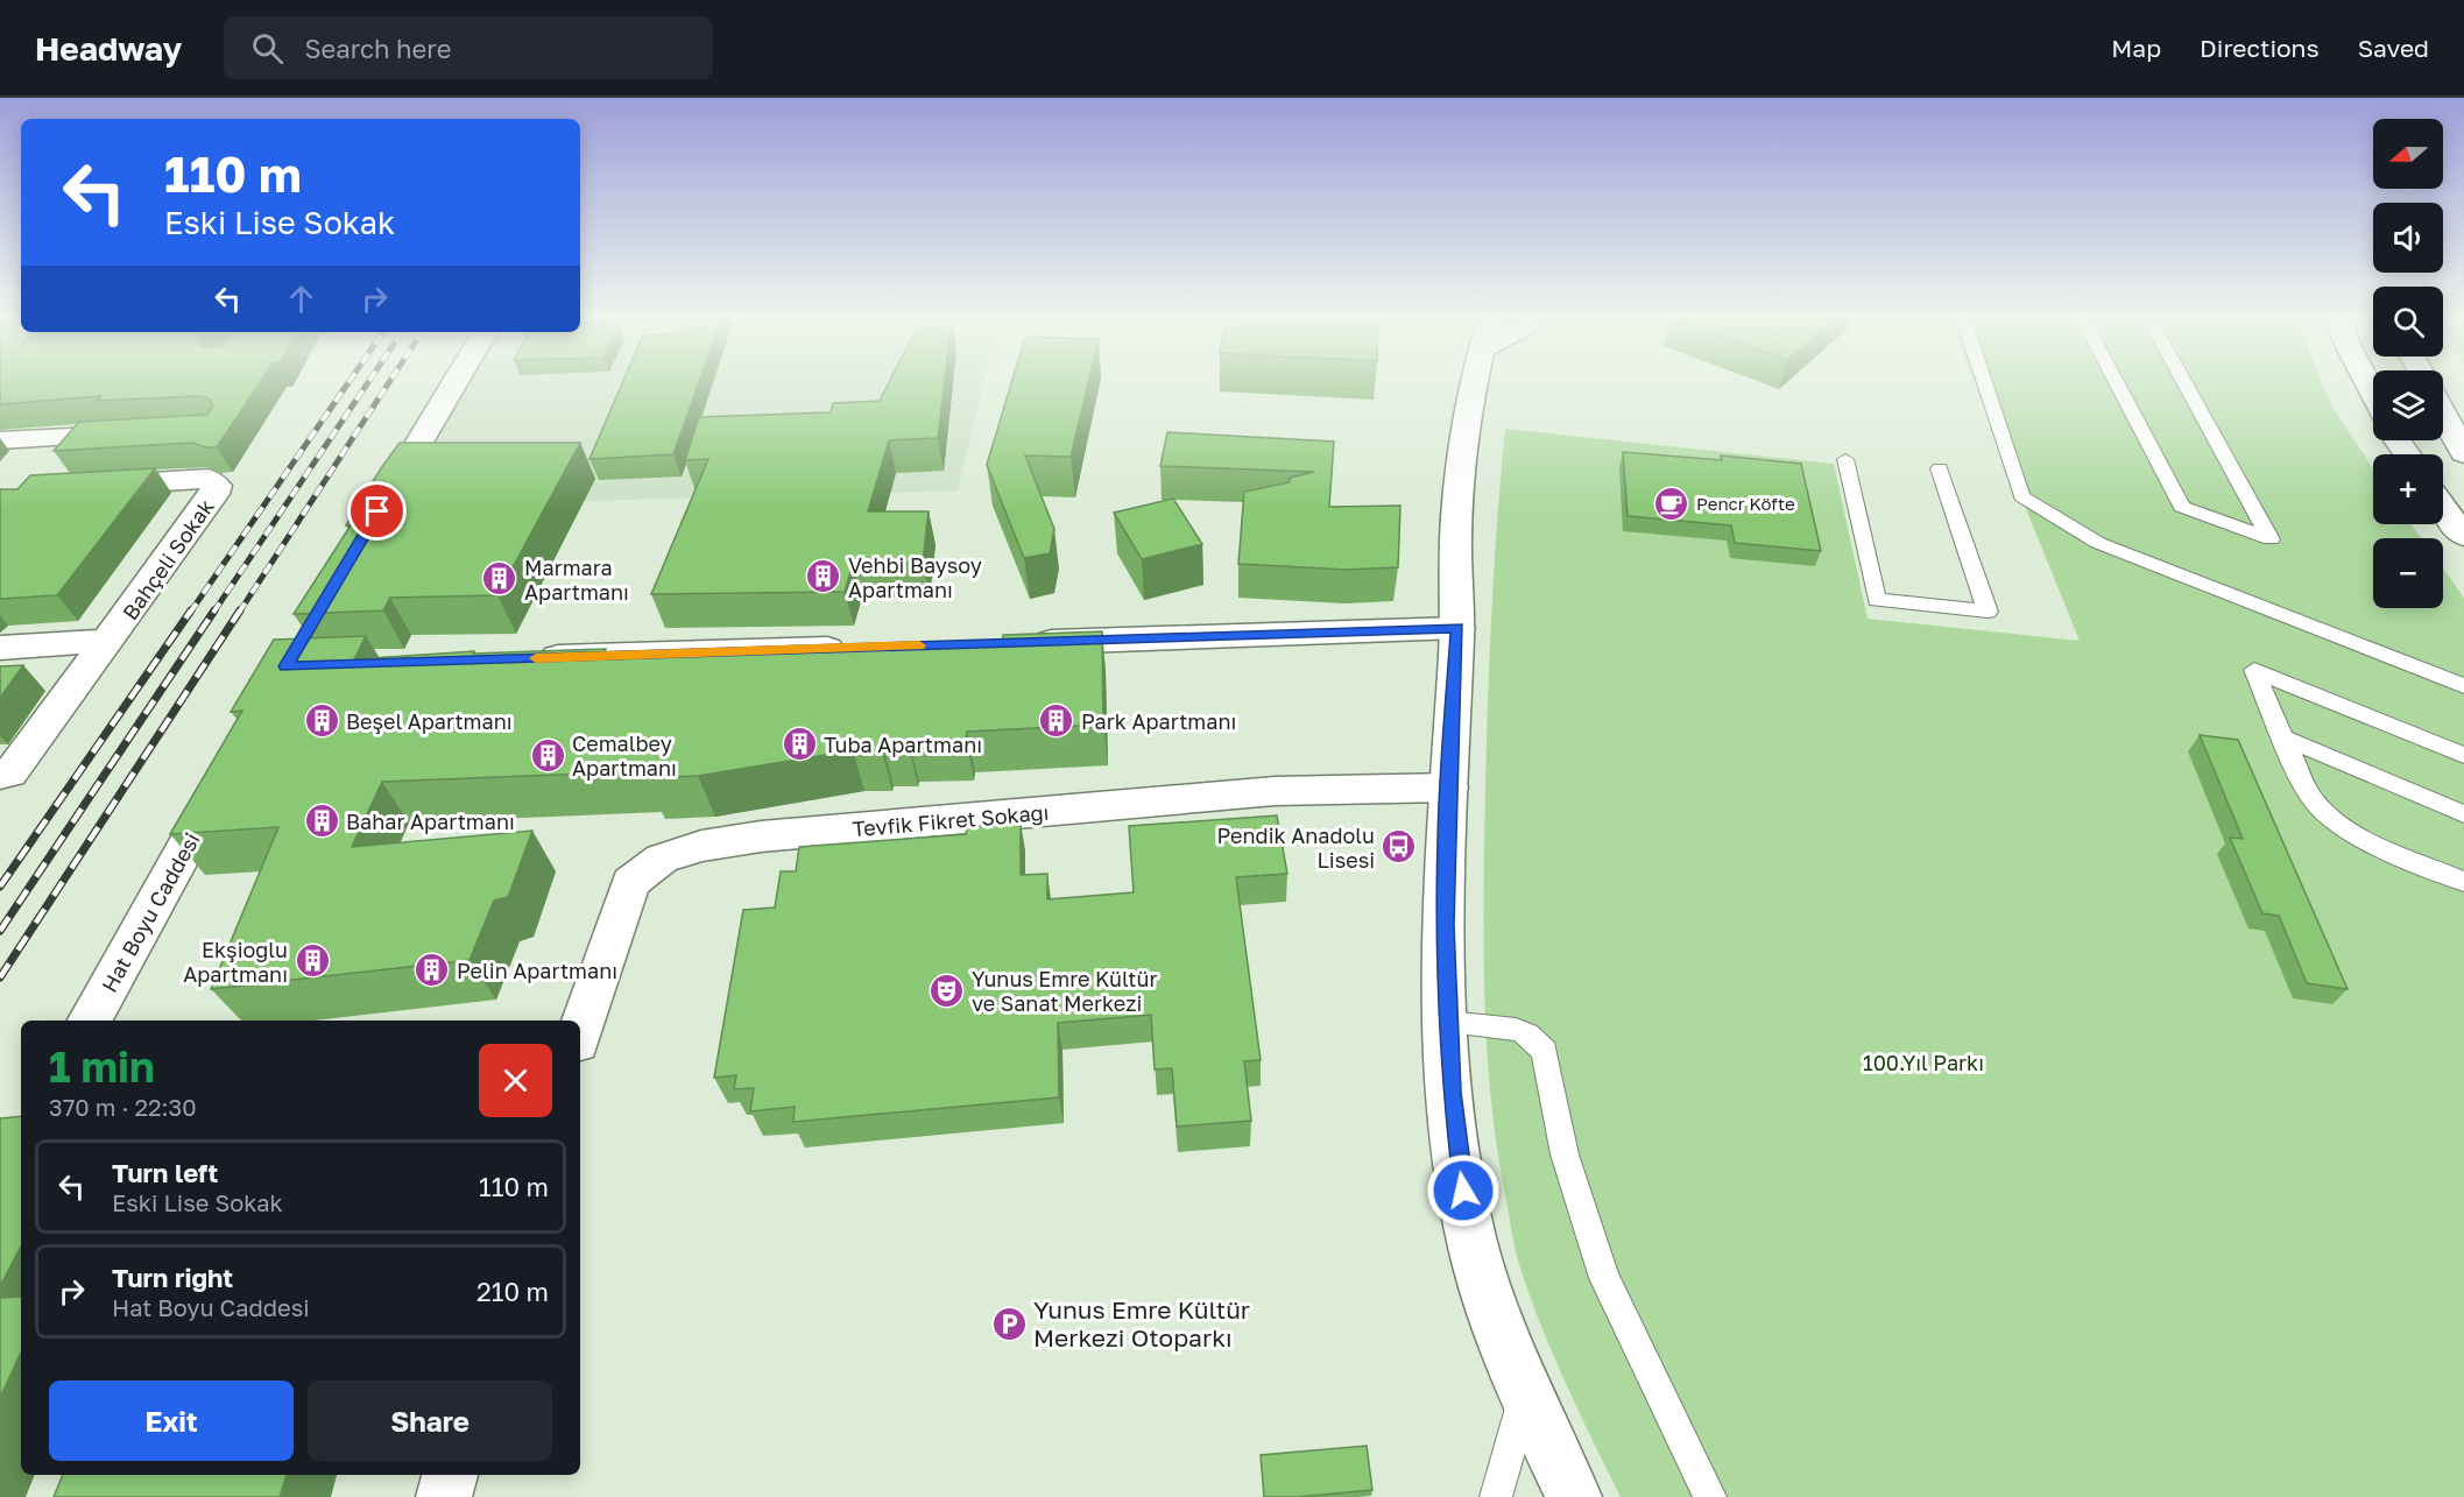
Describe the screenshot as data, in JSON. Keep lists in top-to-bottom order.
{
  "streets": {
    "main road": ["Bahçeli Sokak", "Tevfik Fikret Sokağı", "Hat Boyu Caddesi"]
  },
  "parks": ["100.Yıl Parkı"],
  "places": {
    "cafe": ["Pencr Köfte"],
    "building": [
      "Vehbi Baysoy Apartmanı",
      "Marmara Apartmanı",
      "Beşel Apartmanı",
      "Park Apartmanı",
      "Tuba Apartmanı",
      "Cemalbey Apartmanı",
      "Bahar Apartmanı",
      "Ekşioğlu Apartmanı",
      "Pelin Apartmanı"
    ],
    "bus stop": ["Pendi̇k Anadolu Li̇sesi̇"],
    "theatre": ["Yunus Emre Kültür ve Sanat Merkezi"],
    "parking": ["Yunus Emre Kültür Merkezi Otoparkı"]
  },
  "north": "left",
  "page": {
    "header": "Headway",
    "search": "Search here",
    "nav": ["Map", "Directions", "Saved"],
    "map_buttons": ["+", "−"],
    "turn": ["110 m", "Eski Lise Sokak"],
    "heading": ["1 min", "370 m · 22:30"],
    "list": [
      {
        "name": "Turn left",
        "note": "Eski Lise Sokak",
        "value": "110 m"
      },
      {
        "name": "Turn right",
        "note": "Hat Boyu Caddesi",
        "value": "210 m"
      }
    ],
    "buttons": ["Exit", "Share"]
  }
}
